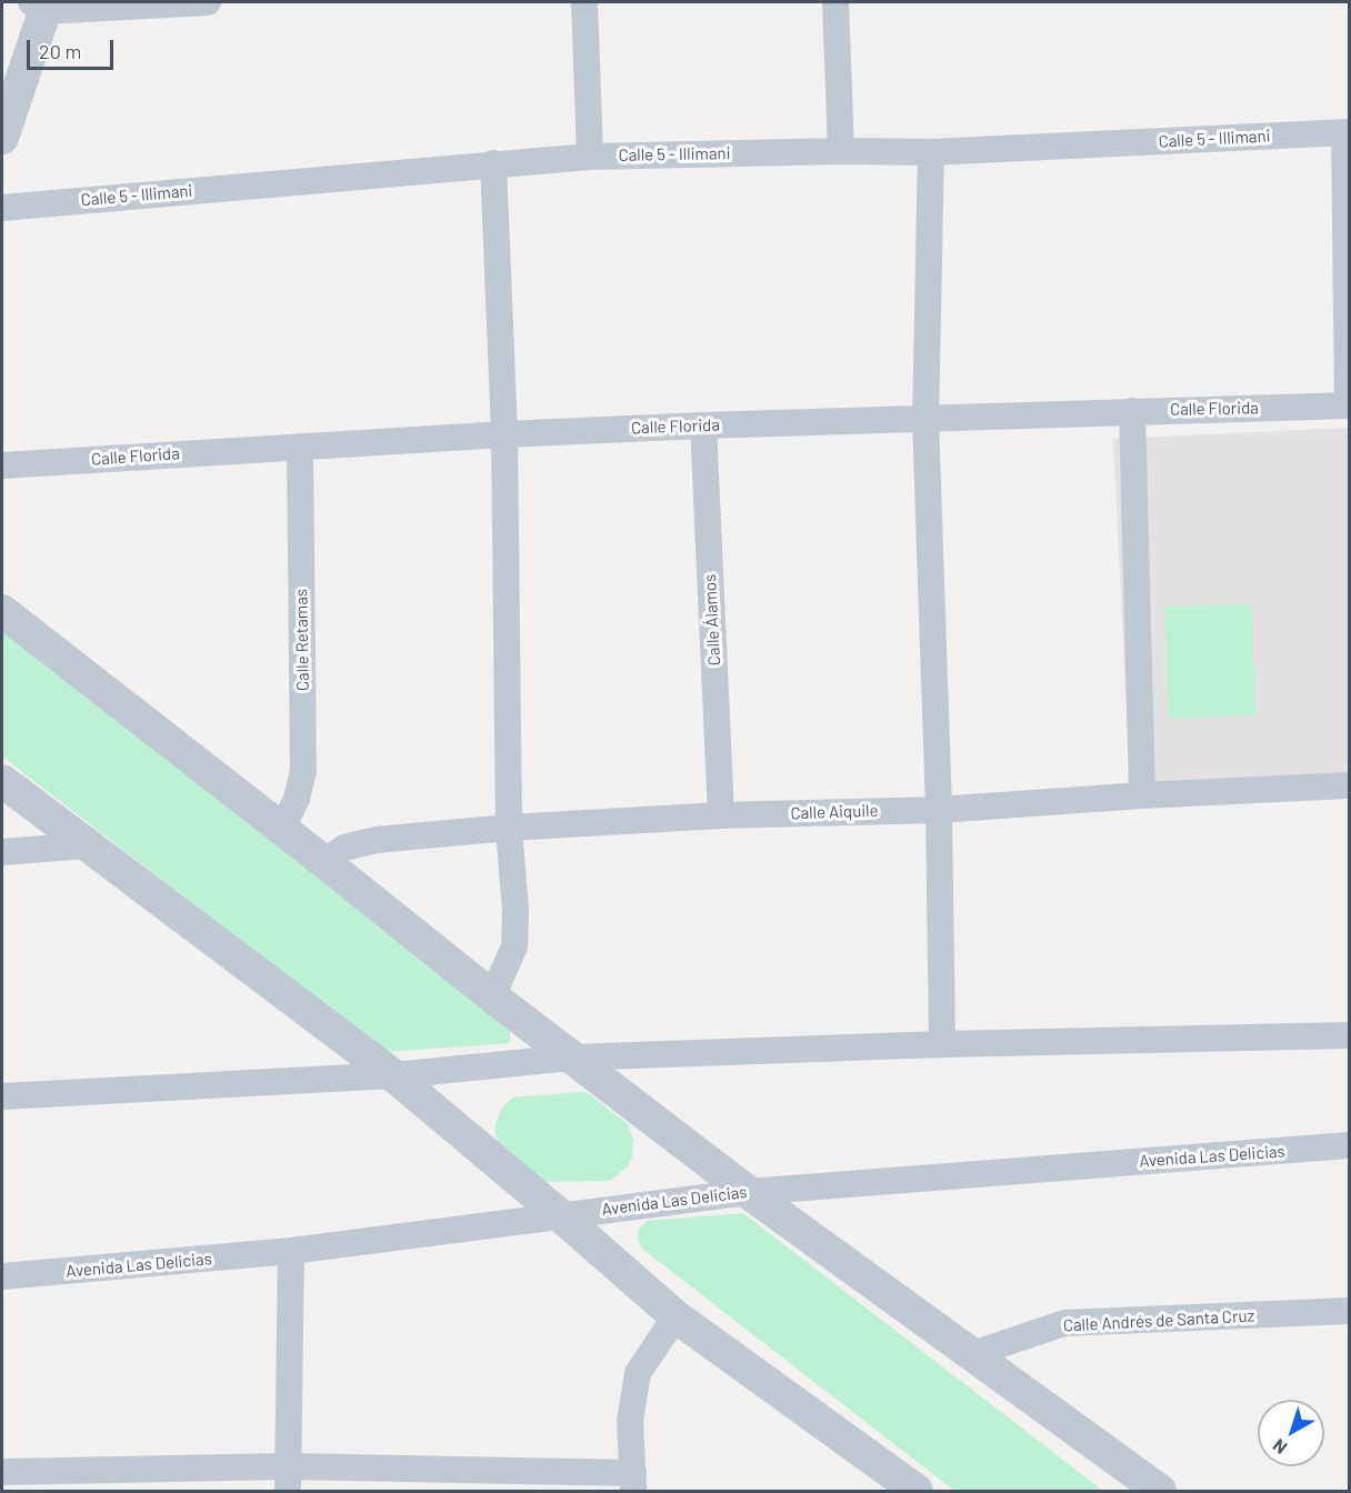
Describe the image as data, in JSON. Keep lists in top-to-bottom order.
{
  "streets": {
    "street": [
      "Calle 5 - Illimani",
      "Calle Florida",
      "Calle Álamos",
      "Calle Retamas",
      "Calle Aiquile",
      "Avenida Las Delicias",
      "Calle Andrés de Santa Cruz"
    ]
  },
  "crossings": [
    ["Calle Florida", "Calle Álamos"],
    ["Calle Florida", "Calle Retamas"],
    ["Calle Álamos", "Calle Aiquile"]
  ],
  "scale_bar": "20 m",
  "north": "bottom left"
}
